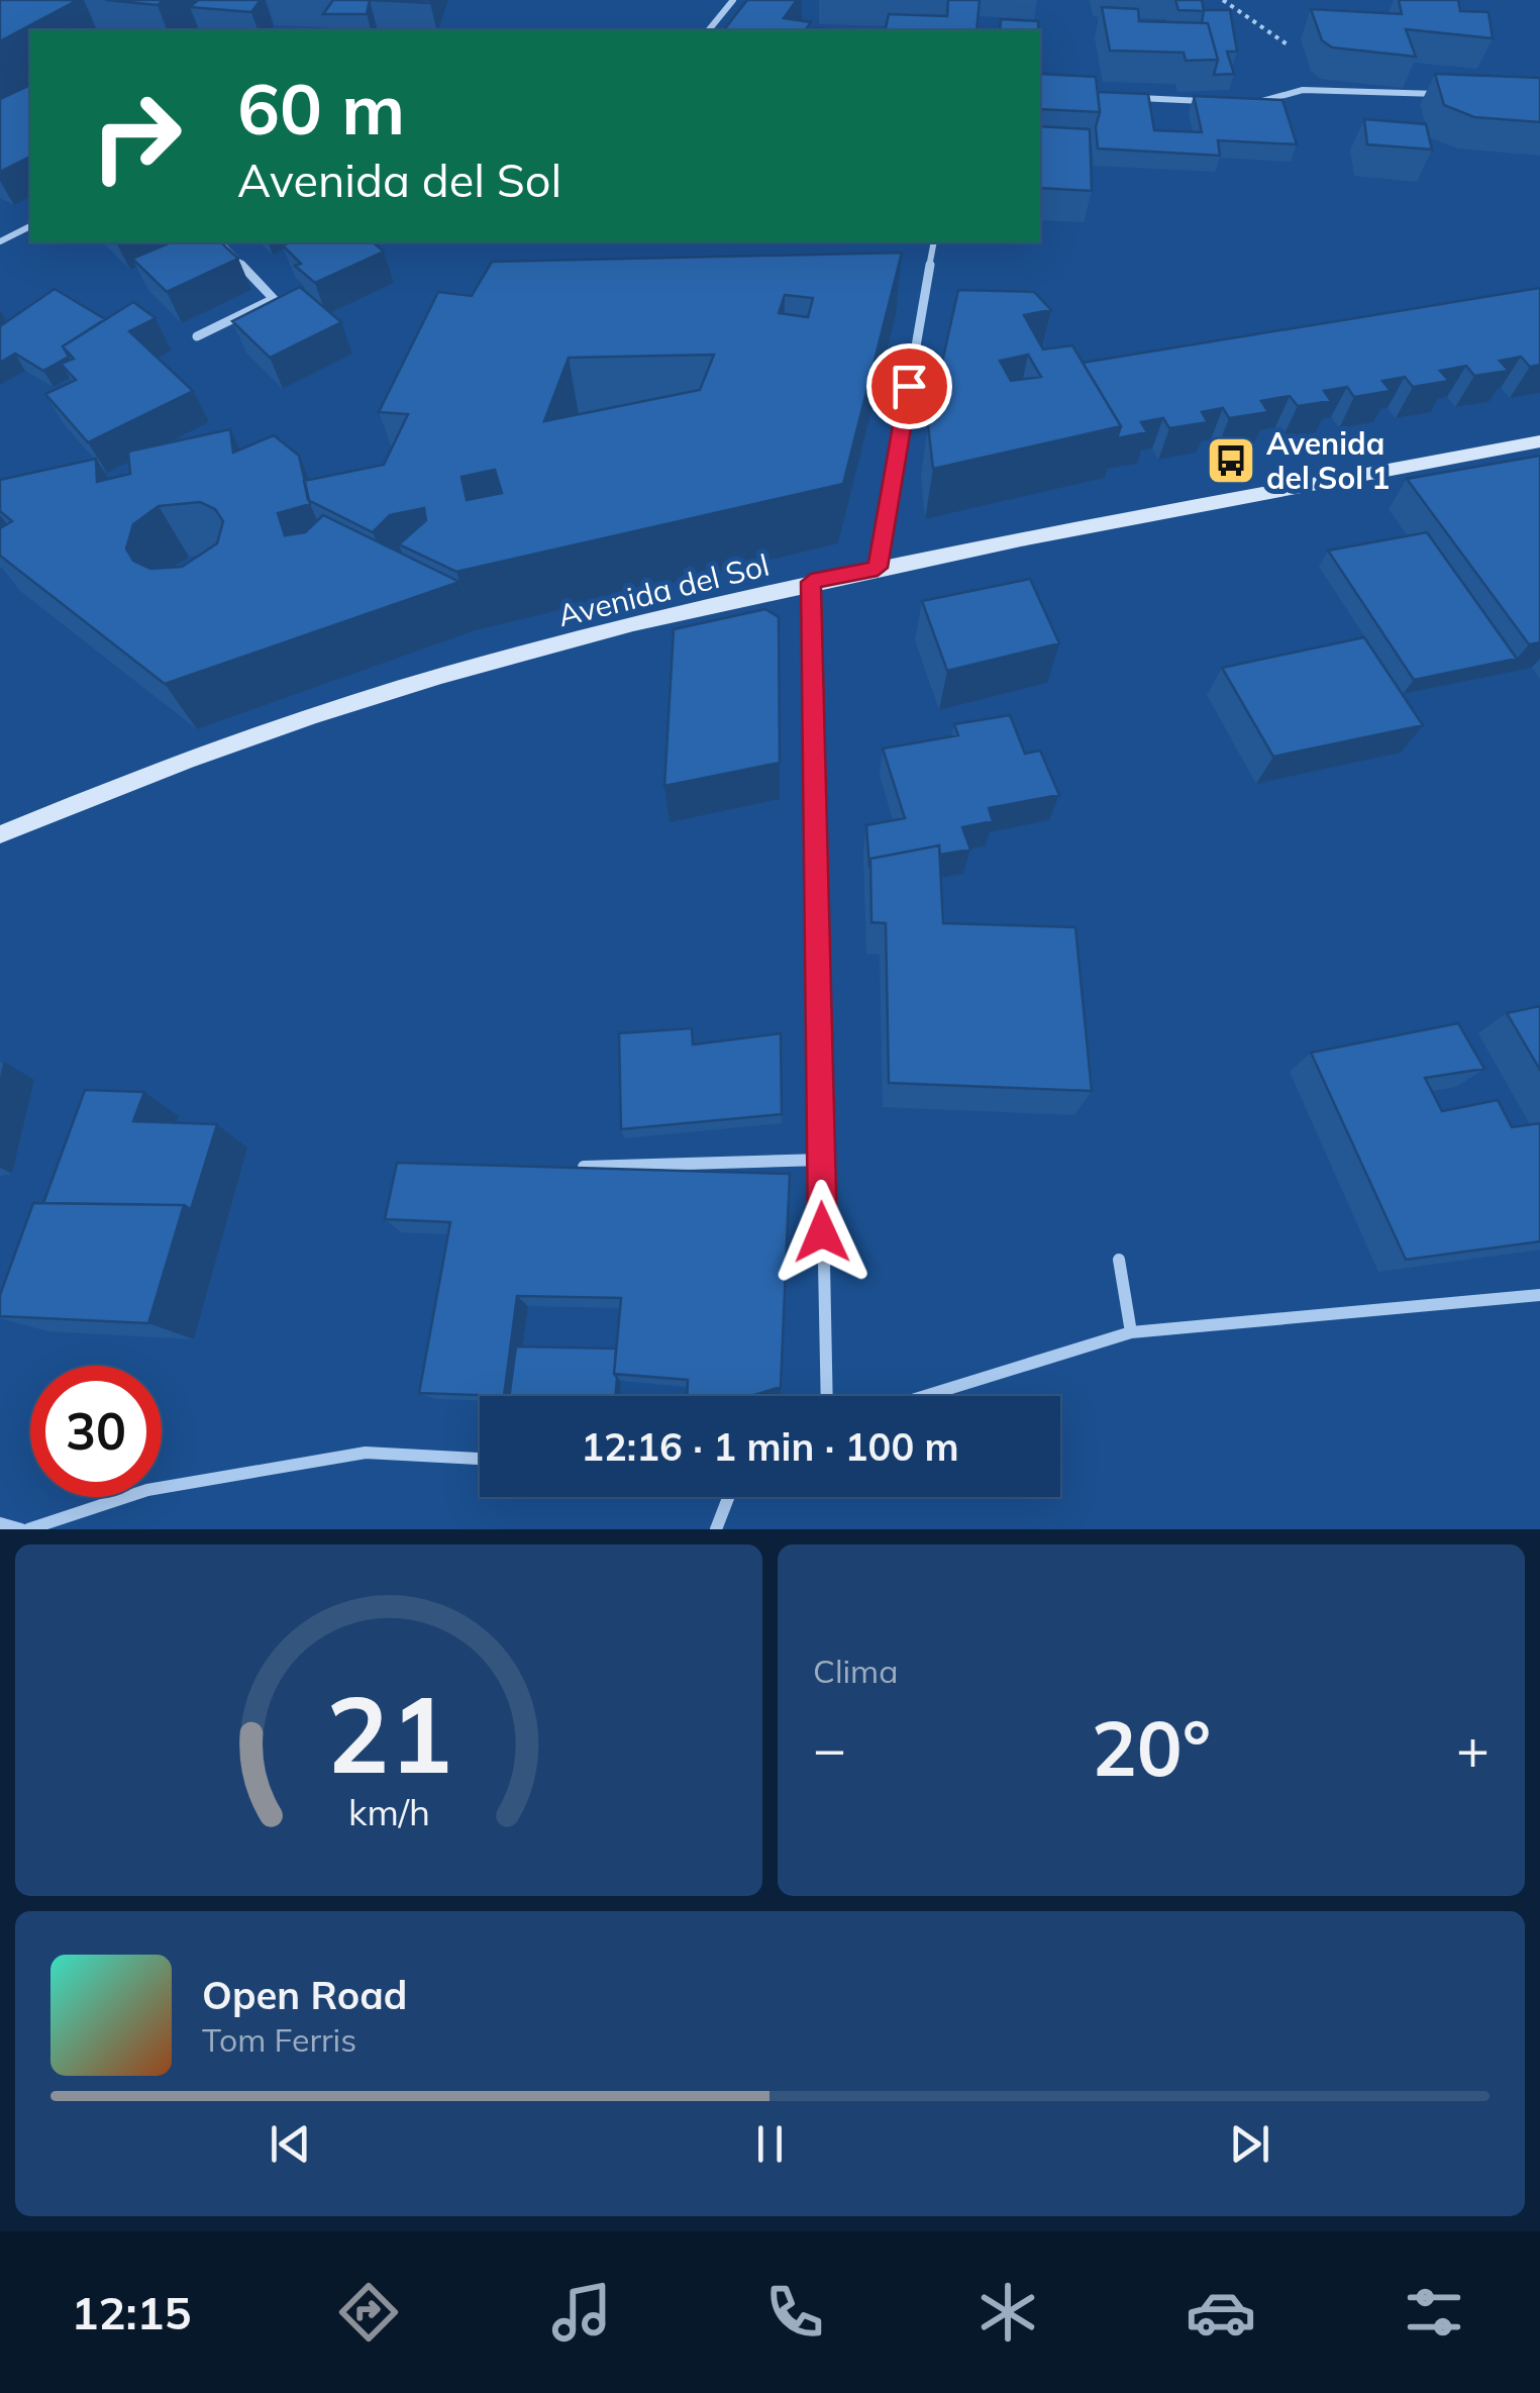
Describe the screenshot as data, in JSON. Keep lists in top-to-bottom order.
{
  "streets": {
    "street": ["Avenida del Sol"]
  },
  "places": {
    "bus stop": ["Avenida del Sol 1"]
  },
  "page": {
    "turn": ["60 m", "Avenida del Sol"],
    "limit": "30",
    "trip": "12:16 · 1 min · 100 m",
    "tile": "Clima",
    "heat": ["−", "20°", "+"],
    "song": ["Open Road", "Tom Ferris"],
    "tabs": "12:15",
    "gauge": ["21", "km/h"]
  }
}
